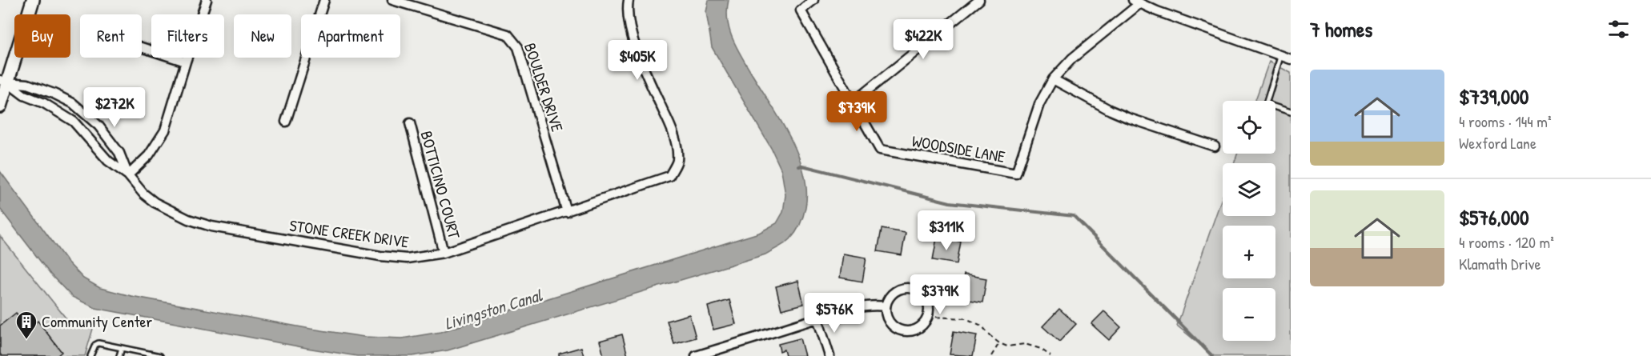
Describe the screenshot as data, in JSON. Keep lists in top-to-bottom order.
{
  "streets": {
    "street": [
      "BOULDER DRIVE",
      "WOODSIDE LANE",
      "BOTTICINO COURT",
      "STONE CREEK DRIVE"
    ]
  },
  "crossings": [
    ["BOULDER DRIVE", "STONE CREEK DRIVE"],
    ["BOTTICINO COURT", "STONE CREEK DRIVE"]
  ],
  "water": ["Livingston Canal"],
  "places": {
    "building": ["Community Center"]
  },
  "page": {
    "heading": "7 homes",
    "chip": [
      "Buy",
      "Rent",
      "Filters",
      "New",
      "Apartment"
    ],
    "price": [
      "$422K",
      "$405K",
      "$272K",
      "$739K",
      "$311K",
      "$379K",
      "$576K"
    ],
    "list": [
      {
        "name": "$739,000",
        "note": "4 rooms · 144 m² · Wexford Lane"
      },
      {
        "name": "$576,000",
        "note": "4 rooms · 120 m² · Klamath Drive"
      }
    ],
    "map_buttons": ["+", "−"]
  }
}
